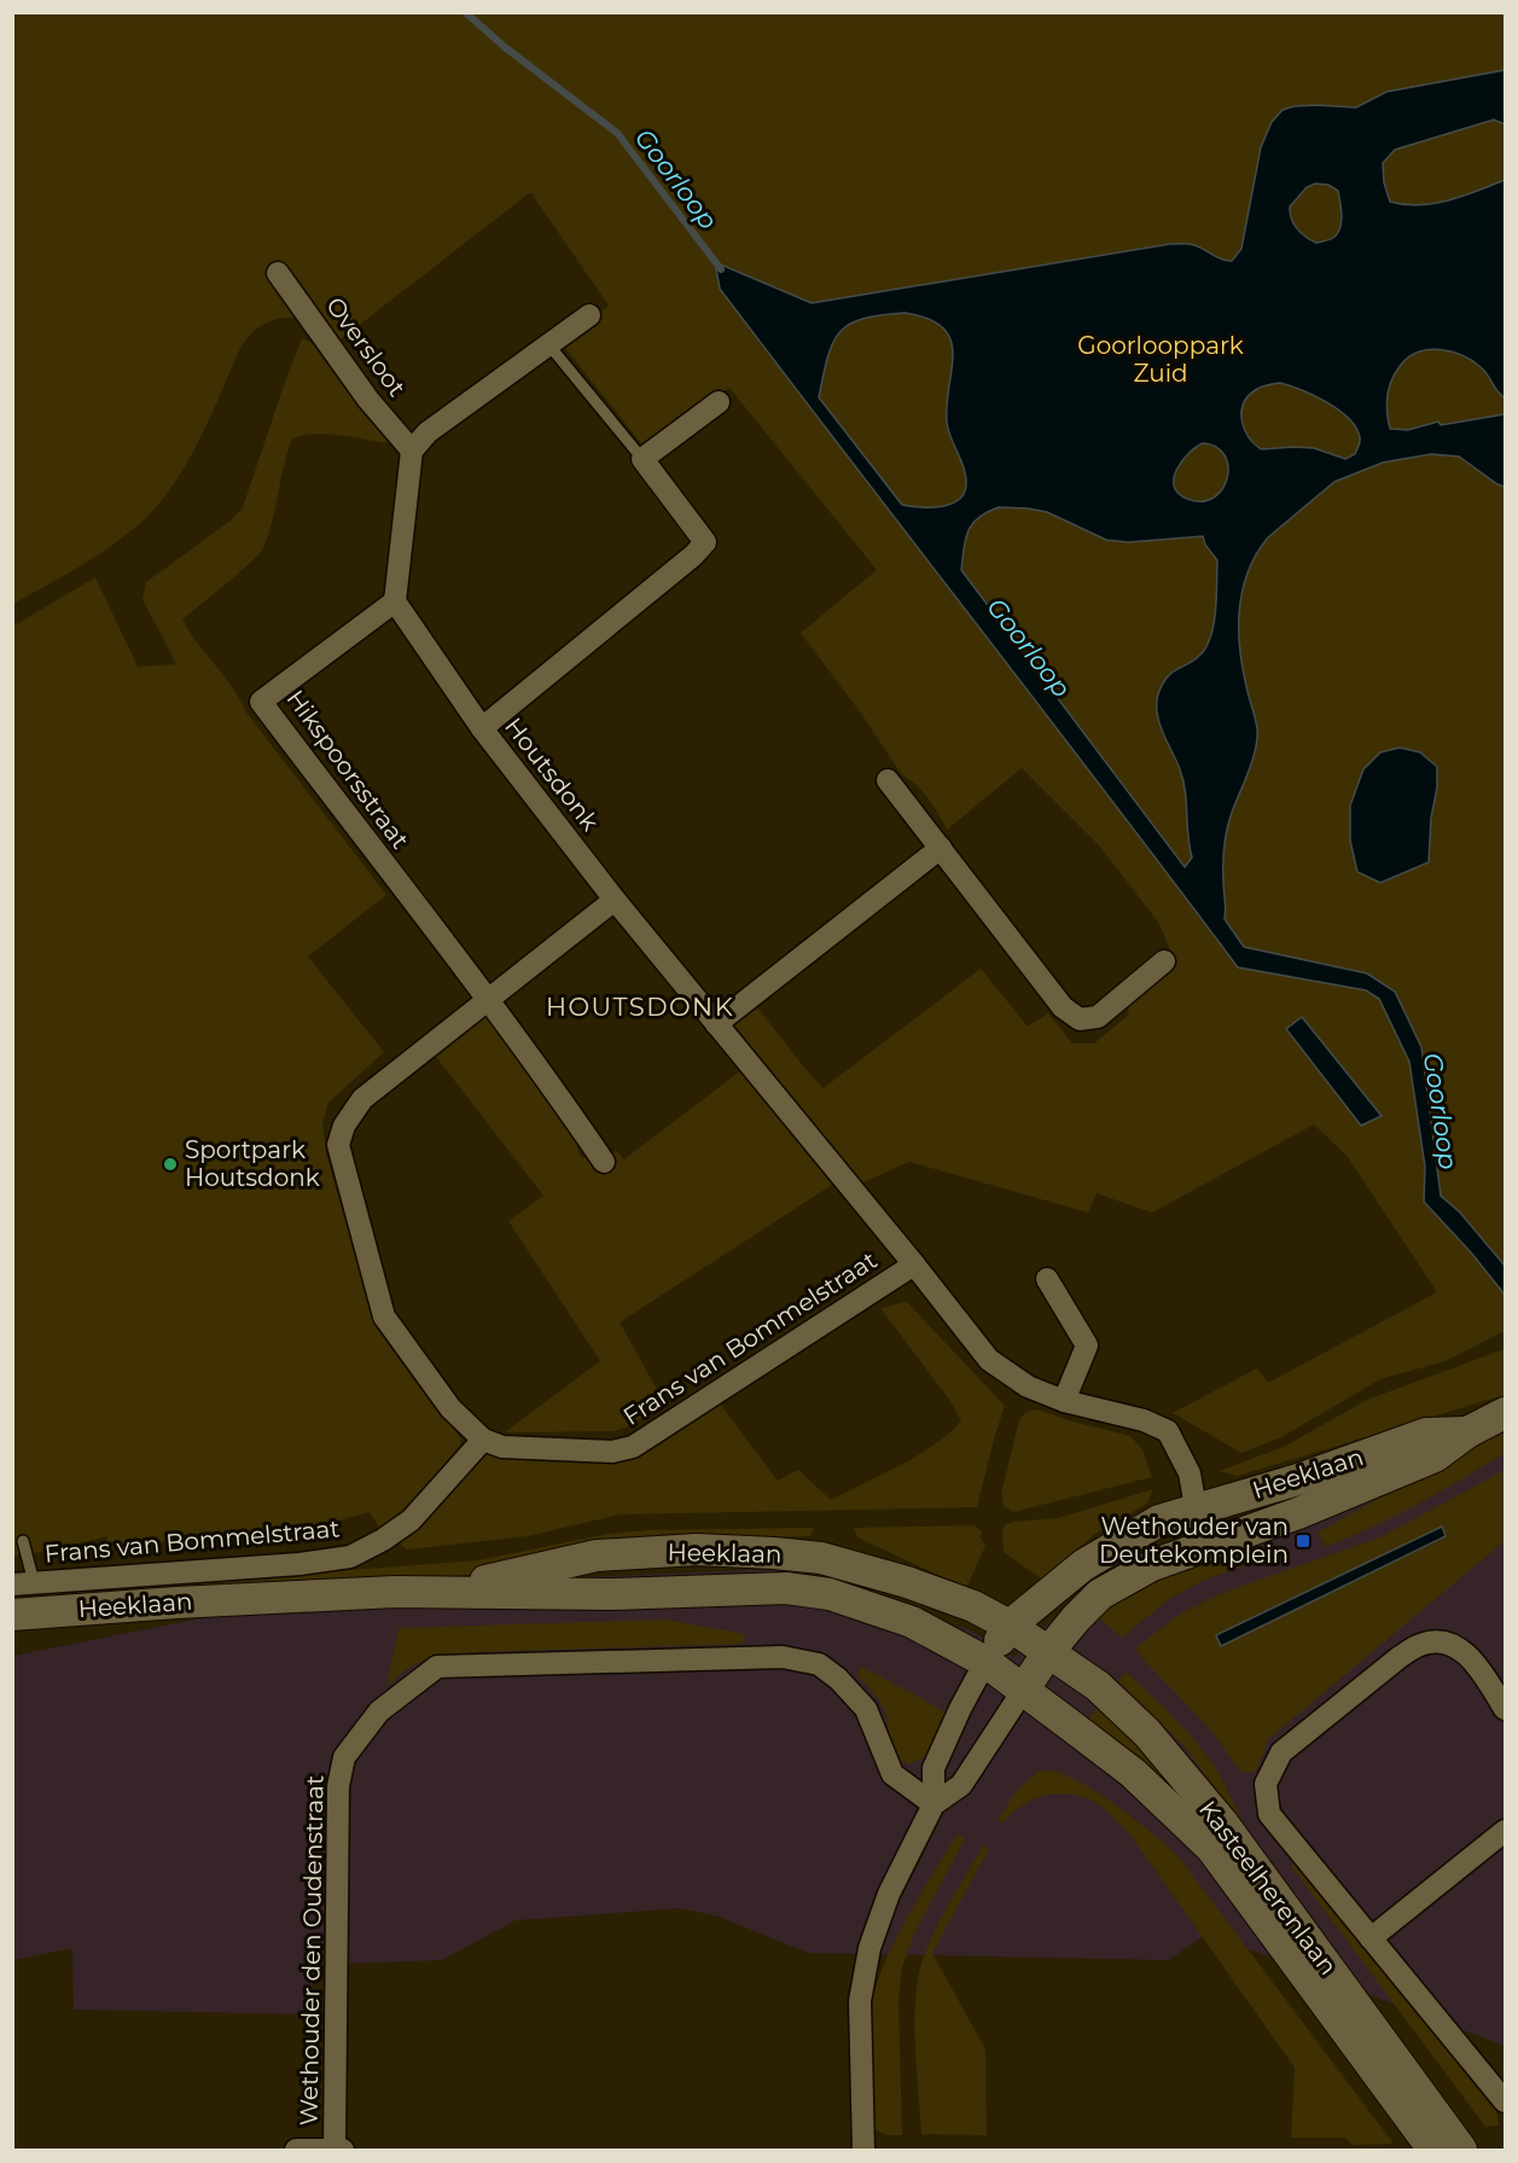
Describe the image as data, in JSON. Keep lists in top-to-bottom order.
{
  "streets": {
    "main road": ["Heeklaan", "Kasteelherenlaan"],
    "street": [
      "Oversloot",
      "Hikspoorsstraat",
      "Houtsdonk",
      "Frans van Bommelstraat",
      "Wethouder den Oudenstraat"
    ]
  },
  "crossings": [
    ["Hikspoorsstraat", "Houtsdonk"],
    ["Houtsdonk", "Frans van Bommelstraat"],
    ["Heeklaan", "Kasteelherenlaan"]
  ],
  "districts": ["HOUTSDONK"],
  "water": ["Goorloop"],
  "parks": ["Goorlooppark Zuid"],
  "places": {
    "other": ["Sportpark Houtsdonk"],
    "transit": ["Wethouder van Deutekomplein"]
  }
}
